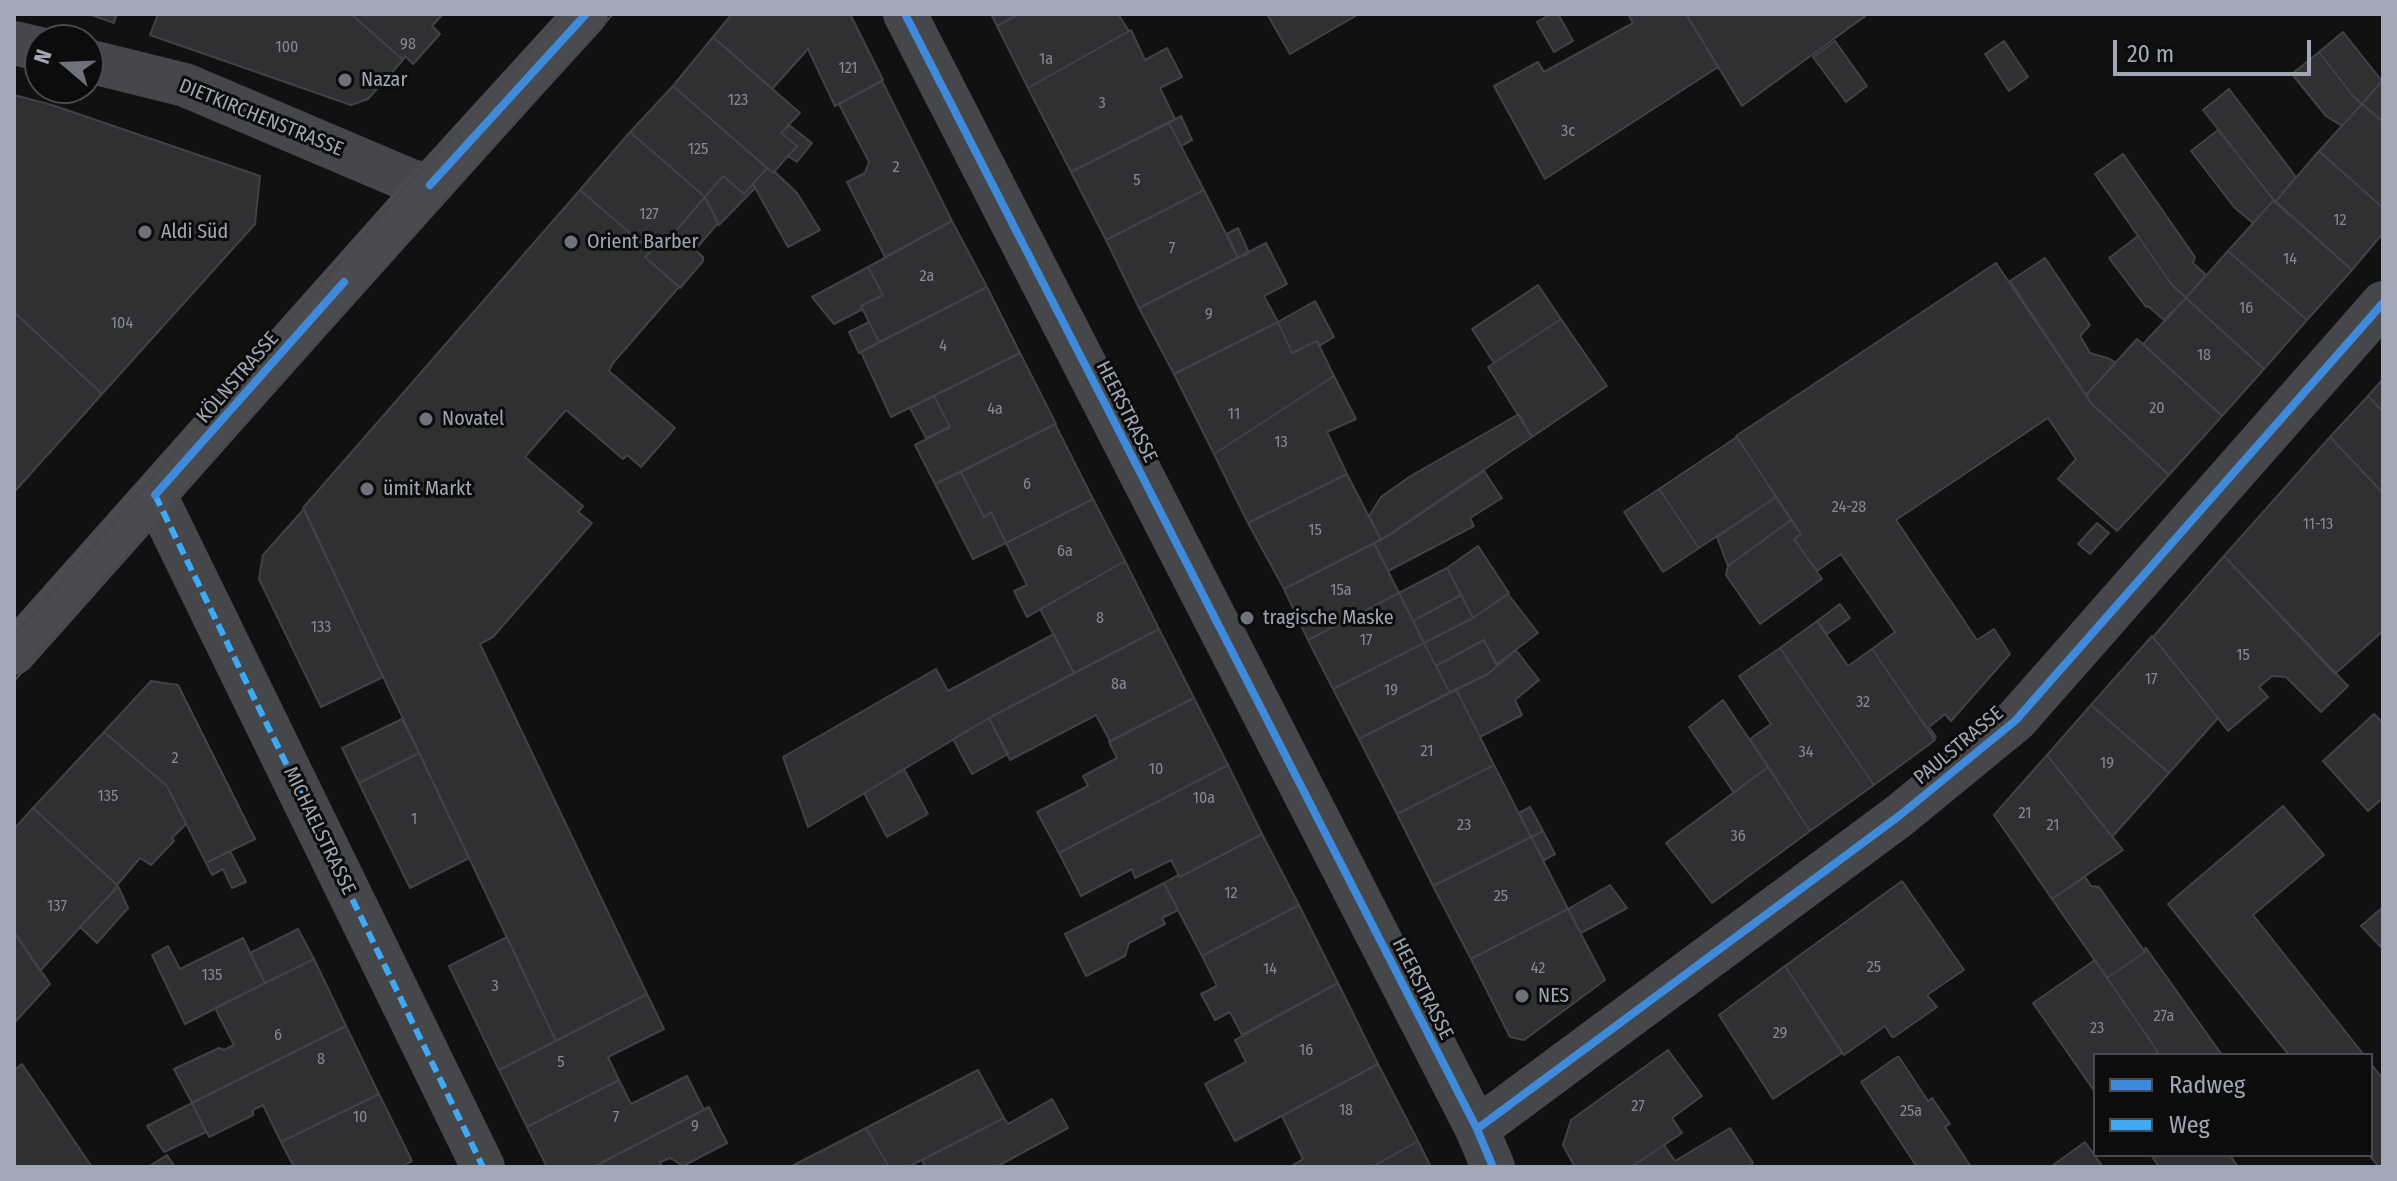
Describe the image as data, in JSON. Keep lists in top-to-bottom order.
{
  "streets": {
    "street": [
      "DIETKIRCHENSTRASSE",
      "KÖLNSTRASSE",
      "HEERSTRASSE",
      "PAULSTRASSE",
      "MICHAELSTRASSE"
    ]
  },
  "crossings": [
    ["DIETKIRCHENSTRASSE", "KÖLNSTRASSE"],
    ["KÖLNSTRASSE", "MICHAELSTRASSE"],
    ["HEERSTRASSE", "PAULSTRASSE"]
  ],
  "places": [
    "Nazar",
    "Aldi Süd",
    "Orient Barber",
    "Novatel",
    "ümit Markt",
    "tragische Maske",
    "NES"
  ],
  "house_numbers": [
    "98",
    "100",
    "1a",
    "121",
    "123",
    "3",
    "3c",
    "125",
    "2",
    "5",
    "127",
    "12",
    "7",
    "14",
    "2a",
    "16",
    "9",
    "104",
    "4",
    "18",
    "20",
    "4a",
    "11",
    "13",
    "6",
    "24-28",
    "11-13",
    "15",
    "6a",
    "15a",
    "8",
    "133",
    "17",
    "15",
    "17",
    "8a",
    "19",
    "32",
    "21",
    "34",
    "2",
    "19",
    "10",
    "135",
    "10a",
    "21",
    "1",
    "23",
    "21",
    "36",
    "12",
    "25",
    "137",
    "25",
    "42",
    "14",
    "135",
    "3",
    "27a",
    "23",
    "29",
    "6",
    "16",
    "8",
    "5",
    "27",
    "18",
    "25a",
    "10",
    "7",
    "9"
  ],
  "legend": ["Radweg", "Weg"],
  "scale_bar": "20 m",
  "north": "left"
}
